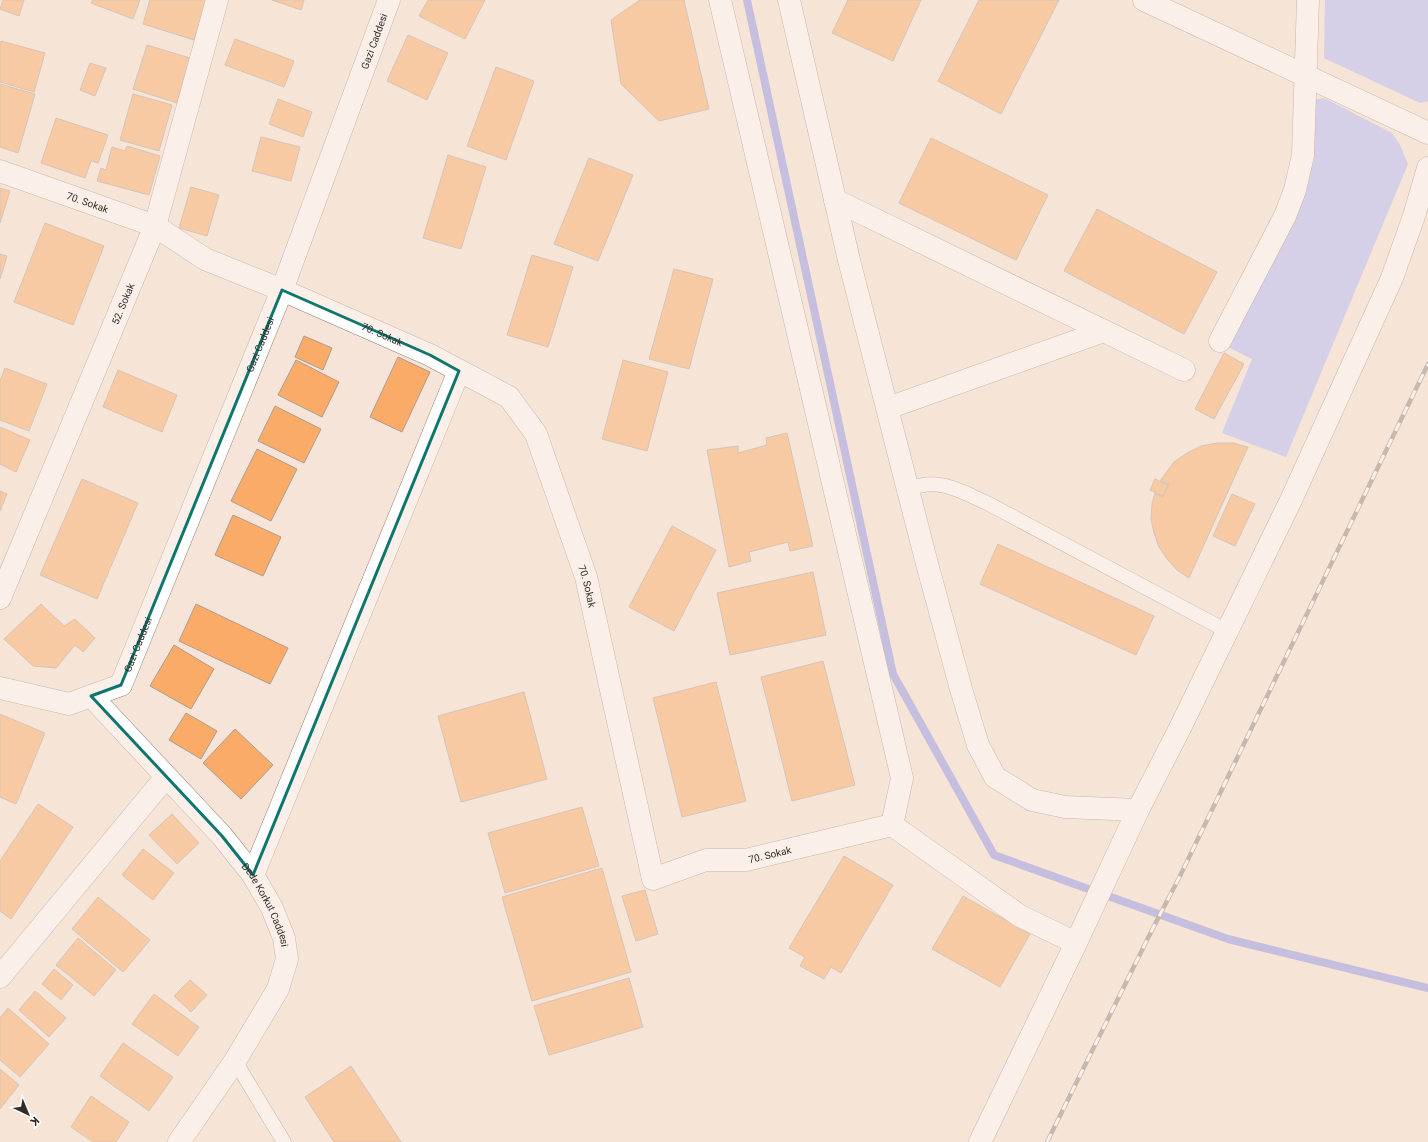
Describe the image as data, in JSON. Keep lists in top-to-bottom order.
{
  "streets": {
    "street": [
      "Gazi Caddesi",
      "70. Sokak",
      "52. Sokak",
      "Dede Korkut Caddesi"
    ]
  },
  "crossings": [
    ["Gazi Caddesi", "70. Sokak"],
    ["Gazi Caddesi", "Dede Korkut Caddesi"],
    ["70. Sokak", "52. Sokak"]
  ],
  "north": "bottom right"
}
